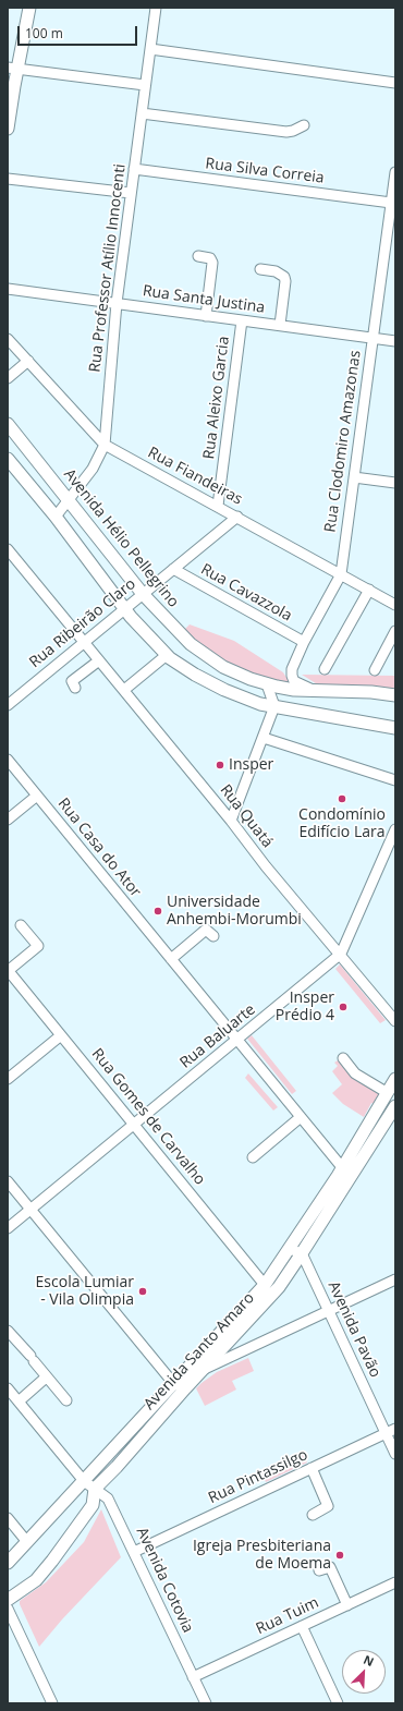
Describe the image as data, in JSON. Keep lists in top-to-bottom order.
{
  "streets": {
    "main road": ["Avenida Hélio Pellegrino", "Avenida Santo Amaro"],
    "street": [
      "Rua Silva Correia",
      "Rua Professor Atílio Innocenti",
      "Rua Santa Justina",
      "Rua Aleixo Garcia",
      "Rua Clodomiro Amazonas",
      "Rua Fiandeiras",
      "Rua Cavazzola",
      "Rua Ribeirão Claro",
      "Rua Quatá",
      "Rua Casa do Ator",
      "Rua Baluarte",
      "Rua Gomes de Carvalho",
      "Avenida Pavão",
      "Rua Pintassilgo",
      "Avenida Cotovia",
      "Rua Tuim"
    ]
  },
  "crossings": [
    ["Rua Silva Correia", "Rua Professor Atílio Innocenti"],
    ["Rua Silva Correia", "Rua Clodomiro Amazonas"],
    ["Rua Professor Atílio Innocenti", "Rua Santa Justina"],
    ["Rua Professor Atílio Innocenti", "Rua Fiandeiras"],
    ["Rua Professor Atílio Innocenti", "Avenida Hélio Pellegrino"],
    ["Rua Santa Justina", "Rua Aleixo Garcia"],
    ["Rua Santa Justina", "Rua Clodomiro Amazonas"],
    ["Rua Aleixo Garcia", "Rua Fiandeiras"],
    ["Rua Clodomiro Amazonas", "Rua Fiandeiras"],
    ["Rua Clodomiro Amazonas", "Avenida Hélio Pellegrino"],
    ["Rua Clodomiro Amazonas", "Rua Cavazzola"],
    ["Rua Fiandeiras", "Rua Ribeirão Claro"],
    ["Avenida Hélio Pellegrino", "Rua Ribeirão Claro"],
    ["Rua Cavazzola", "Rua Ribeirão Claro"],
    ["Rua Ribeirão Claro", "Rua Quatá"],
    ["Rua Quatá", "Rua Baluarte"],
    ["Rua Casa do Ator", "Rua Baluarte"],
    ["Rua Casa do Ator", "Avenida Santo Amaro"],
    ["Rua Baluarte", "Rua Gomes de Carvalho"],
    ["Rua Gomes de Carvalho", "Avenida Santo Amaro"],
    ["Avenida Pavão", "Avenida Santo Amaro"],
    ["Avenida Pavão", "Rua Pintassilgo"],
    ["Avenida Santo Amaro", "Avenida Cotovia"],
    ["Rua Pintassilgo", "Avenida Cotovia"],
    ["Avenida Cotovia", "Rua Tuim"]
  ],
  "places": [
    "Insper",
    "Condomínio Edifício Lara",
    "Universidade Anhembi-Morumbi",
    "Insper Prédio 4",
    "Escola Lumiar - Vila Olimpia",
    "Igreja Presbiteriana de Moema"
  ],
  "scale_bar": "100 m",
  "north": "top right"
}
